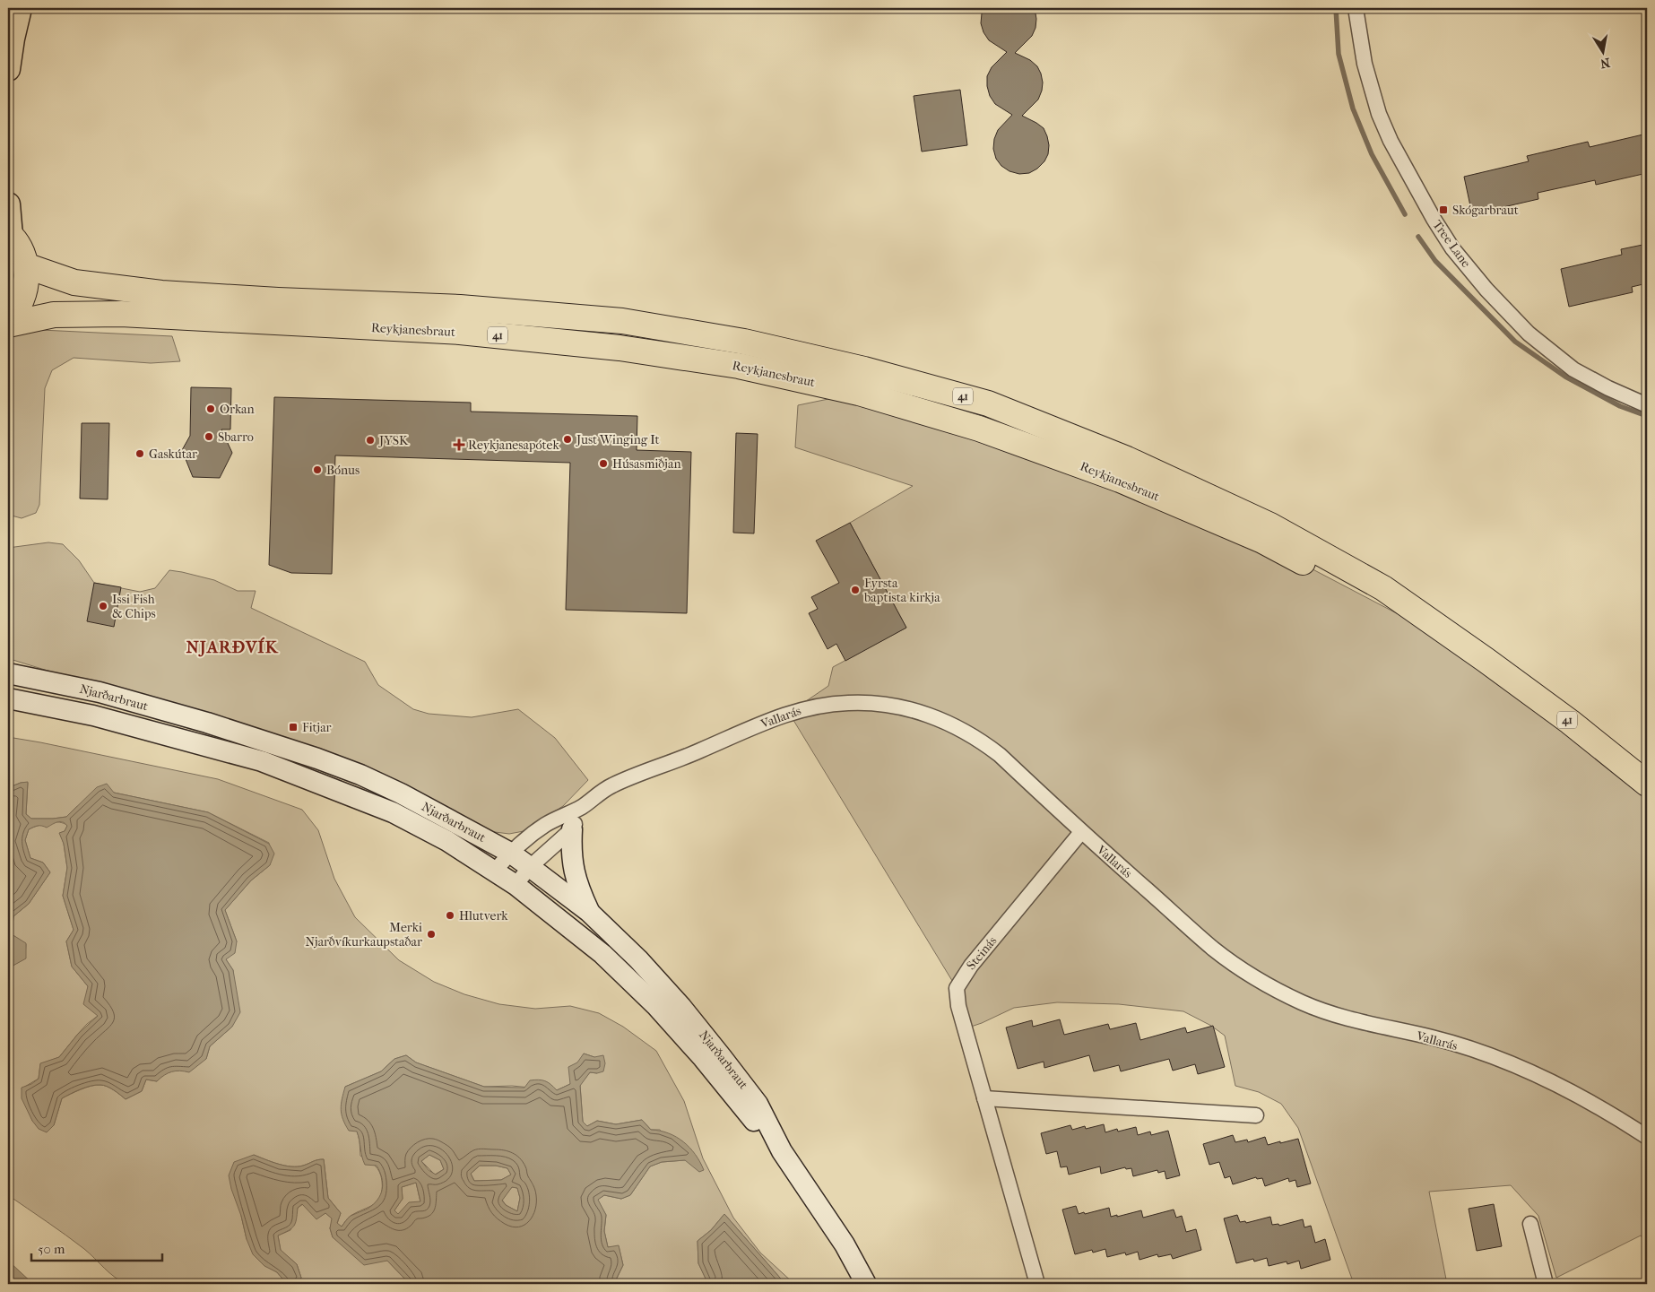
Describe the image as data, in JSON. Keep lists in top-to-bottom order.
{
  "streets": {
    "highway": ["Reykjanesbraut", "41"],
    "main road": ["Njarðarbraut"],
    "street": ["Tree Lane", "Vallarás", "Steinás"]
  },
  "crossings": [
    ["Njarðarbraut", "Vallarás"],
    ["Vallarás", "Steinás"]
  ],
  "districts": ["NJARÐVÍK"],
  "places": {
    "transit": ["Skógarbraut", "Fitjar"],
    "other": [
      "Orkan",
      "Sbarro",
      "Just Winging It",
      "JYSK",
      "Gaskútar",
      "Húsasmiðjan",
      "Bónus",
      "Fyrsta baptista kirkja",
      "Issi Fish & Chips",
      "Hlutverk",
      "Merki Njarðvíkurkaupstaðar"
    ],
    "health": ["Reykjanesapótek"]
  },
  "scale_bar": "50 m",
  "north": "bottom"
}
